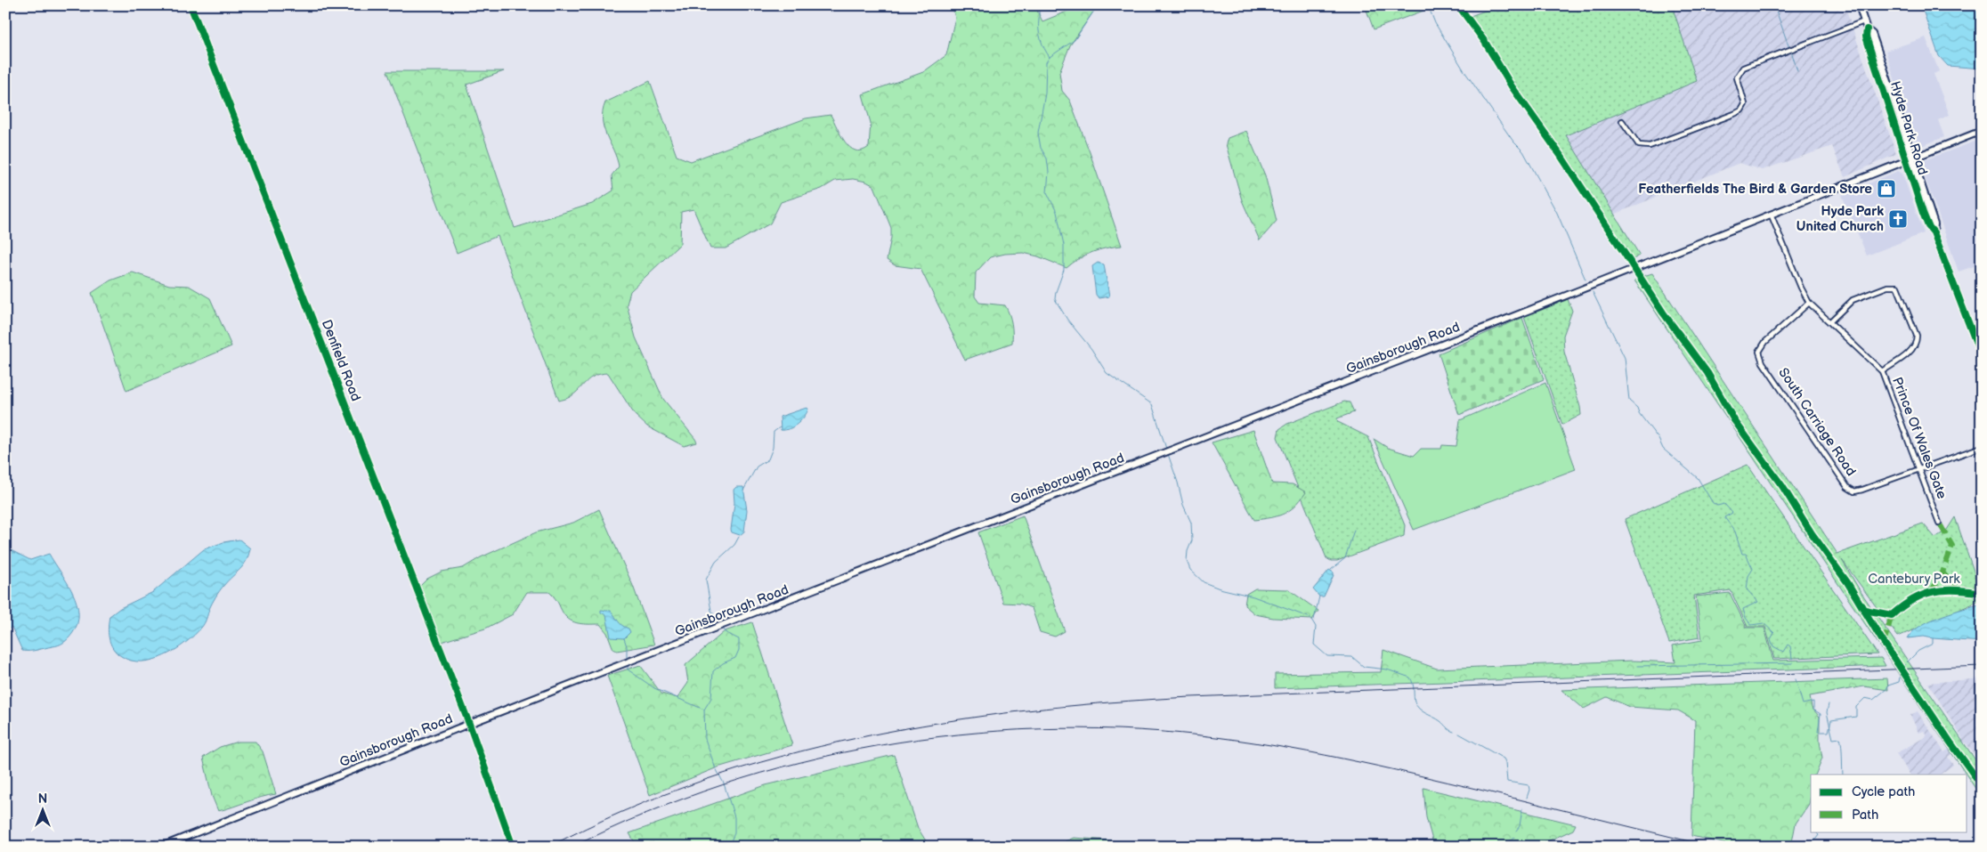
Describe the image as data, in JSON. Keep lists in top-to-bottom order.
{
  "streets": {
    "main road": ["Hyde Park Road", "Gainsborough Road", "Denfield Road"],
    "street": ["South Carriage Road", "Prince Of Wales Gate"]
  },
  "crossings": [
    ["Hyde Park Road", "Gainsborough Road"],
    ["Gainsborough Road", "Denfield Road"],
    ["Gainsborough Road", "Prince Of Wales Gate"],
    ["South Carriage Road", "Prince Of Wales Gate"]
  ],
  "parks": ["Cantebury Park"],
  "places": {
    "shop": ["Featherfields The Bird & Garden Store"],
    "church": ["Hyde Park United Church"]
  },
  "legend": ["Cycle path", "Path"],
  "north": "top"
}
